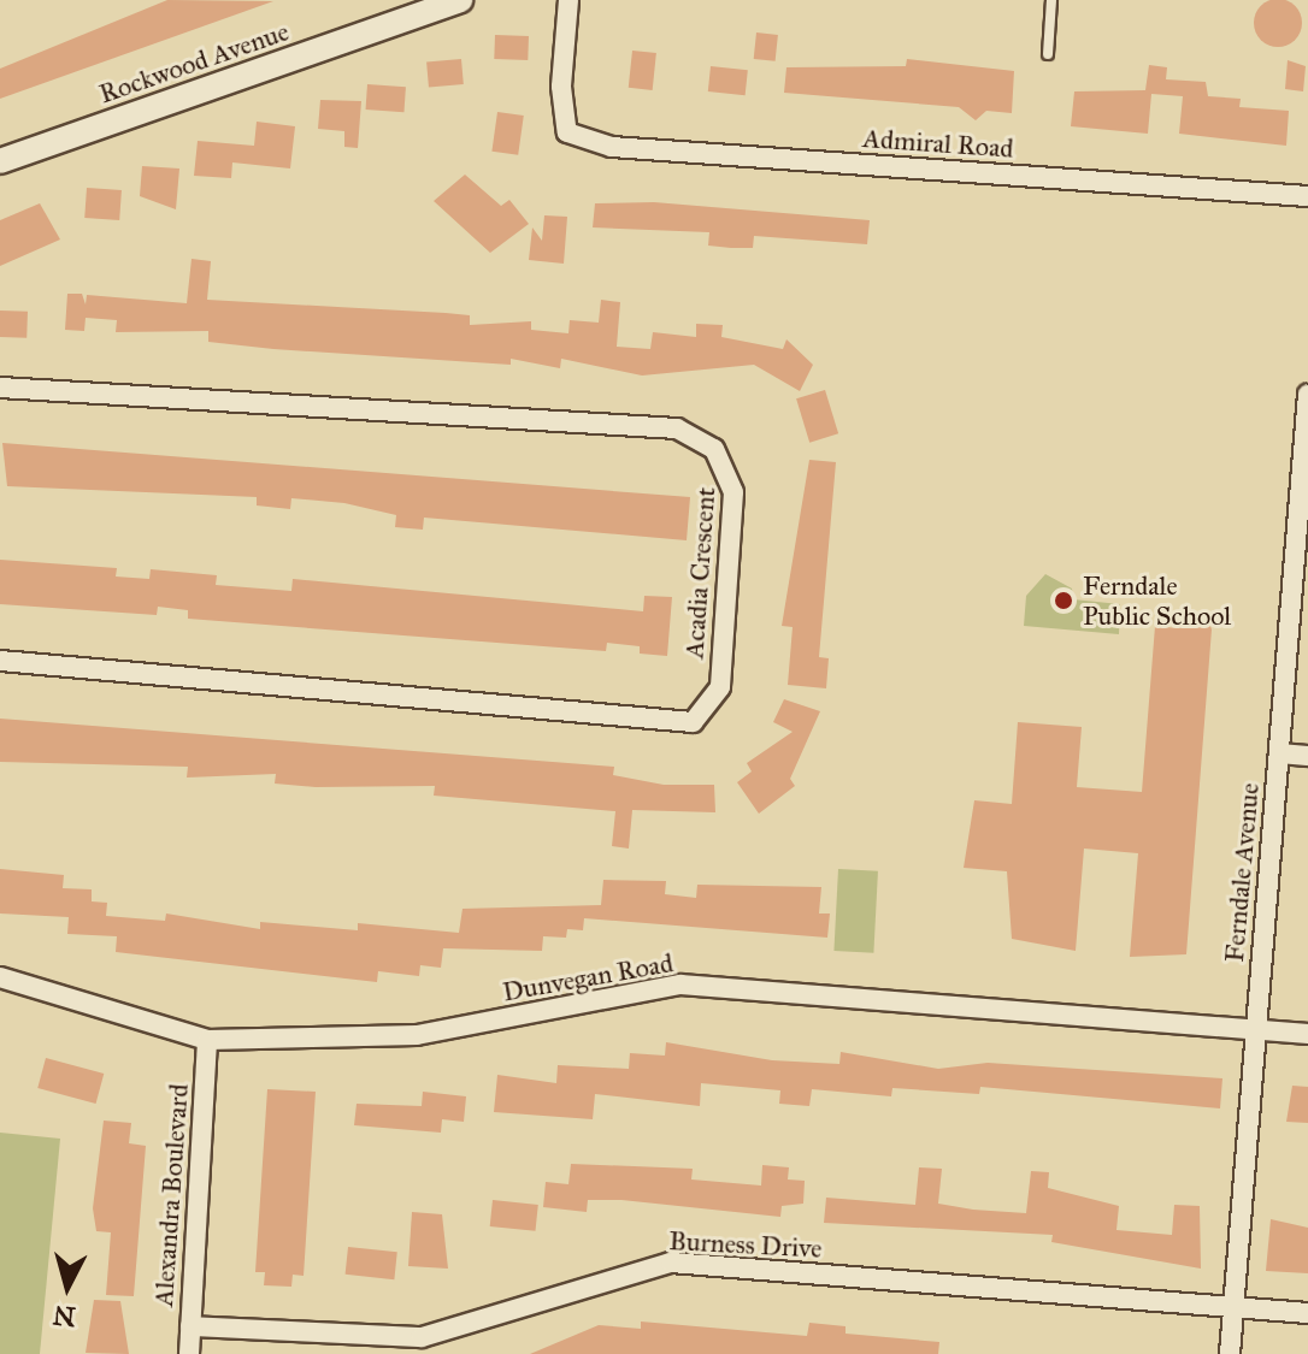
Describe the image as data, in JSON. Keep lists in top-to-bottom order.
{
  "streets": {
    "street": [
      "Rockwood Avenue",
      "Admiral Road",
      "Acadia Crescent",
      "Ferndale Avenue",
      "Dunvegan Road",
      "Alexandra Boulevard",
      "Burness Drive"
    ]
  },
  "crossings": [
    ["Ferndale Avenue", "Dunvegan Road"],
    ["Ferndale Avenue", "Burness Drive"],
    ["Dunvegan Road", "Alexandra Boulevard"],
    ["Alexandra Boulevard", "Burness Drive"]
  ],
  "places": ["Ferndale Public School"],
  "north": "bottom"
}
